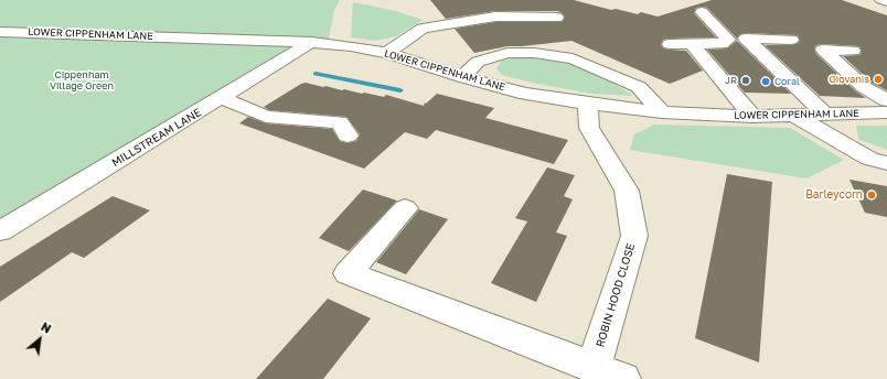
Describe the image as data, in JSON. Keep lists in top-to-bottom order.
{
  "streets": {
    "street": ["LOWER CIPPENHAM LANE", "MILLSTREAM LANE", "ROBIN HOOD CLOSE"]
  },
  "crossings": [
    ["LOWER CIPPENHAM LANE", "MILLSTREAM LANE"],
    ["LOWER CIPPENHAM LANE", "ROBIN HOOD CLOSE"]
  ],
  "parks": ["Cippenham Village Green"],
  "places": [
    "Giovanis",
    "JR",
    "Coral",
    "Barleycorn"
  ],
  "north": "top right"
}
